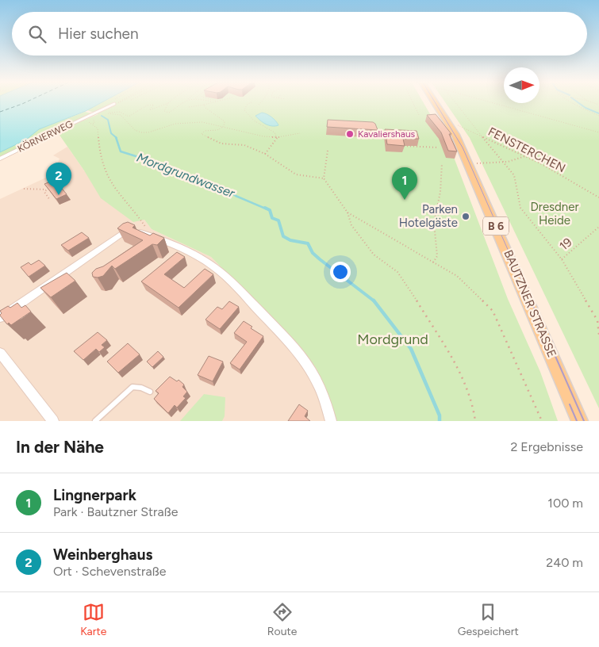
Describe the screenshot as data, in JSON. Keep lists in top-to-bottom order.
{
  "streets": {
    "main road": ["B 6", "BAUTZNER STRASSE"],
    "lane": ["KÖRNERWEG"],
    "path": ["FENSTERCHEN", "19"]
  },
  "crossings": [
    ["FENSTERCHEN", "BAUTZNER STRASSE"]
  ],
  "water": ["Mordgrundwasser"],
  "parks": ["Dresdner Heide", "Mordgrund"],
  "places": ["Kavaliershaus", "Parken Hotelgäste"],
  "north": "right",
  "page": {
    "search": "Hier suchen",
    "pins": ["2", "1"],
    "heading": ["In der Nähe", "2 Ergebnisse"],
    "list": [
      {
        "mark": "1",
        "name": "Lingnerpark",
        "note": "Park · Bautzner Straße",
        "value": "100 m"
      },
      {
        "mark": "2",
        "name": "Weinberghaus",
        "note": "Ort · Schevenstraße",
        "value": "240 m"
      }
    ],
    "nav": ["Karte", "Route", "Gespeichert"]
  }
}
